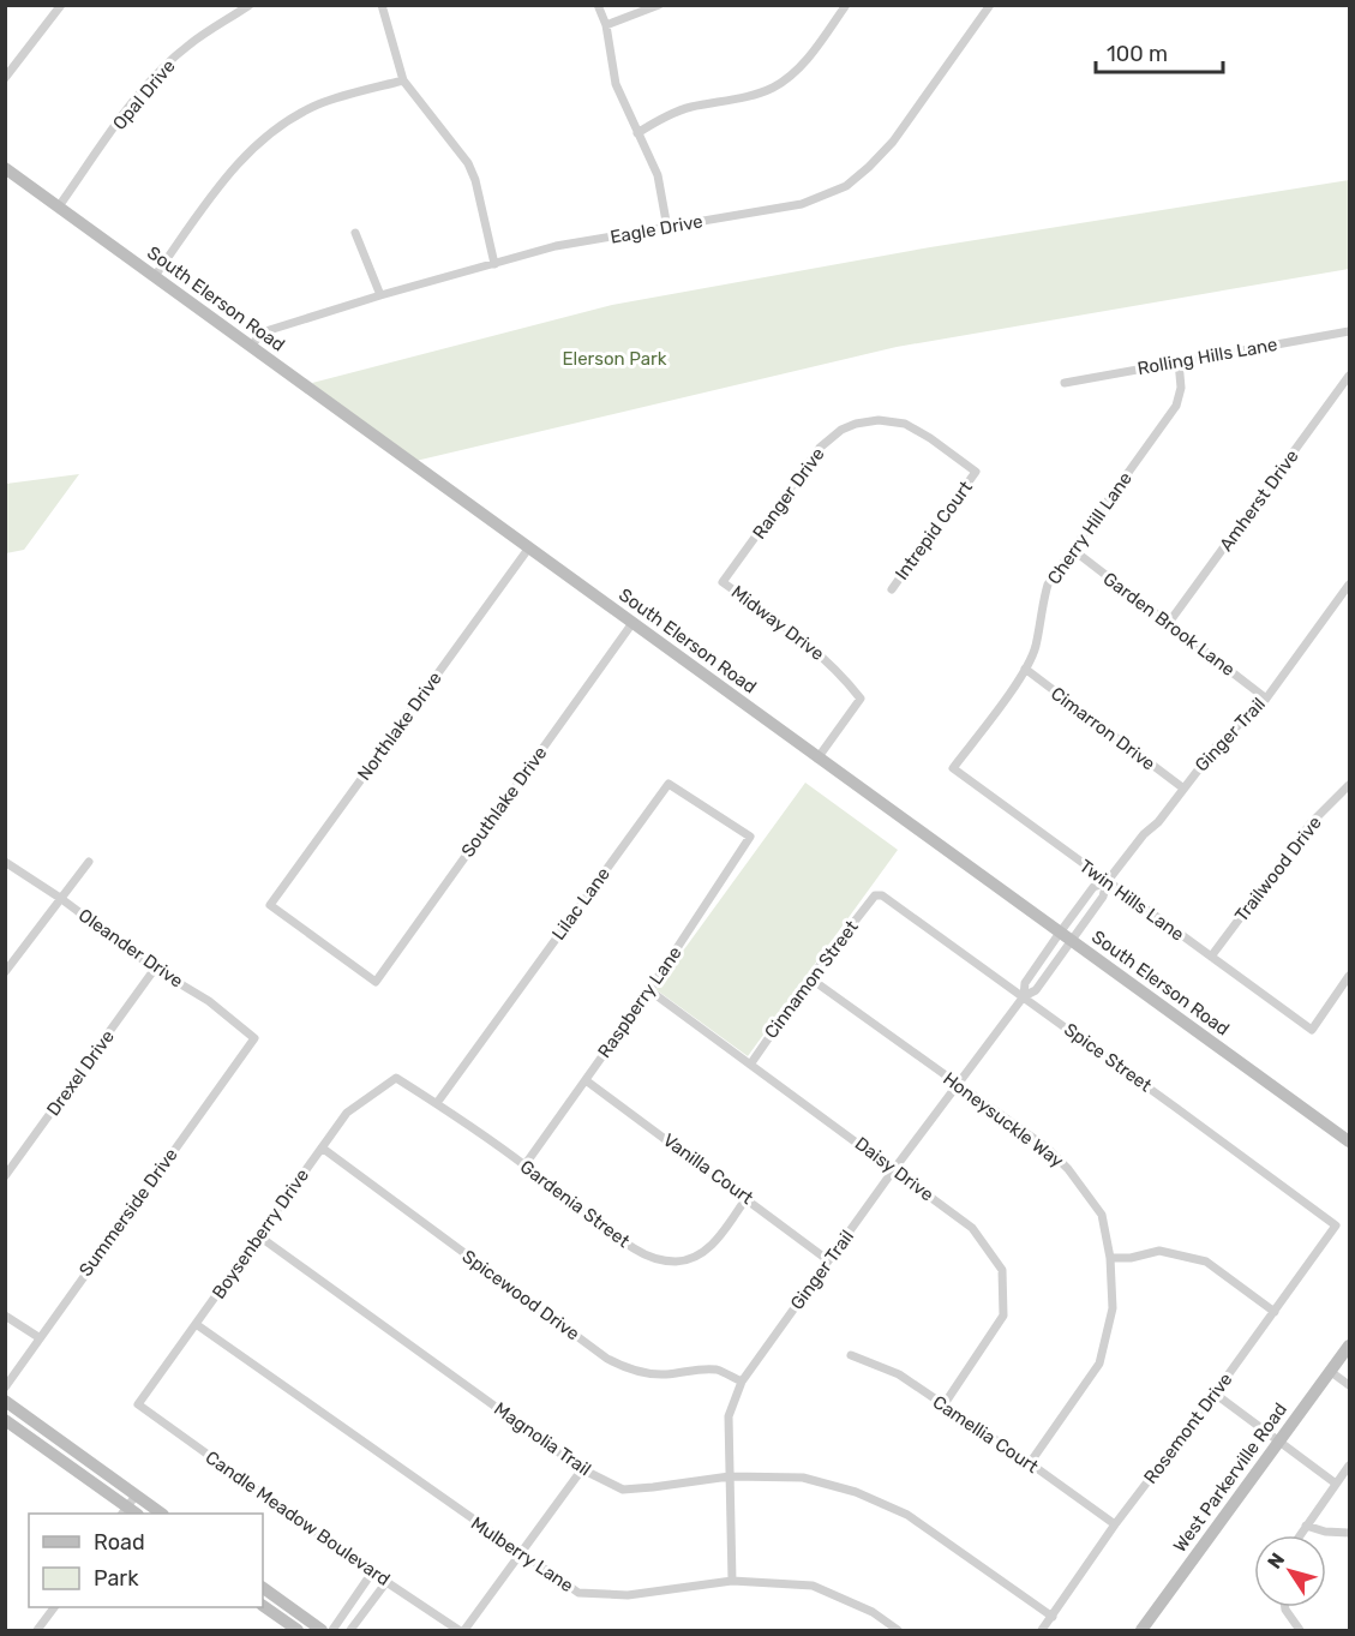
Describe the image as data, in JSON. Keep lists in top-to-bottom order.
{
  "streets": {
    "street": [
      "Opal Drive",
      "Eagle Drive",
      "South Elerson Road",
      "Rolling Hills Lane",
      "Ranger Drive",
      "Amherst Drive",
      "Cherry Hill Lane",
      "Intrepid Court",
      "Midway Drive",
      "Garden Brook Lane",
      "Northlake Drive",
      "Cimarron Drive",
      "Ginger Trail",
      "Southlake Drive",
      "Trailwood Drive",
      "Twin Hills Lane",
      "Lilac Lane",
      "Oleander Drive",
      "Cinnamon Street",
      "Raspberry Lane",
      "Spice Street",
      "Drexel Drive",
      "Honeysuckle Way",
      "Vanilla Court",
      "Daisy Drive",
      "Gardenia Street",
      "Summerside Drive",
      "Boysenberry Drive",
      "Spicewood Drive",
      "Rosemont Drive",
      "Camellia Court",
      "Magnolia Trail",
      "West Parkerville Road",
      "Candle Meadow Boulevard",
      "Mulberry Lane"
    ]
  },
  "crossings": [
    ["Opal Drive", "South Elerson Road"],
    ["Eagle Drive", "South Elerson Road"],
    ["South Elerson Road", "Midway Drive"],
    ["South Elerson Road", "Northlake Drive"],
    ["South Elerson Road", "Ginger Trail"],
    ["South Elerson Road", "Southlake Drive"],
    ["Rolling Hills Lane", "Cherry Hill Lane"],
    ["Ranger Drive", "Intrepid Court"],
    ["Ranger Drive", "Midway Drive"],
    ["Amherst Drive", "Garden Brook Lane"],
    ["Cherry Hill Lane", "Garden Brook Lane"],
    ["Cherry Hill Lane", "Cimarron Drive"],
    ["Cherry Hill Lane", "Twin Hills Lane"],
    ["Garden Brook Lane", "Ginger Trail"],
    ["Northlake Drive", "Southlake Drive"],
    ["Cimarron Drive", "Ginger Trail"],
    ["Ginger Trail", "Twin Hills Lane"],
    ["Ginger Trail", "Spice Street"],
    ["Ginger Trail", "Honeysuckle Way"],
    ["Ginger Trail", "Vanilla Court"],
    ["Ginger Trail", "Daisy Drive"],
    ["Ginger Trail", "Spicewood Drive"],
    ["Ginger Trail", "Magnolia Trail"],
    ["Ginger Trail", "Mulberry Lane"],
    ["Trailwood Drive", "Twin Hills Lane"],
    ["Lilac Lane", "Raspberry Lane"],
    ["Lilac Lane", "Gardenia Street"],
    ["Oleander Drive", "Drexel Drive"],
    ["Oleander Drive", "Summerside Drive"],
    ["Cinnamon Street", "Spice Street"],
    ["Cinnamon Street", "Honeysuckle Way"],
    ["Cinnamon Street", "Daisy Drive"],
    ["Raspberry Lane", "Vanilla Court"],
    ["Raspberry Lane", "Daisy Drive"],
    ["Raspberry Lane", "Gardenia Street"],
    ["Spice Street", "Rosemont Drive"],
    ["Honeysuckle Way", "Camellia Court"],
    ["Vanilla Court", "Gardenia Street"],
    ["Daisy Drive", "Camellia Court"],
    ["Gardenia Street", "Boysenberry Drive"],
    ["Boysenberry Drive", "Spicewood Drive"],
    ["Boysenberry Drive", "Magnolia Trail"],
    ["Boysenberry Drive", "Candle Meadow Boulevard"],
    ["Boysenberry Drive", "Mulberry Lane"],
    ["Rosemont Drive", "Camellia Court"],
    ["Rosemont Drive", "Magnolia Trail"]
  ],
  "parks": ["Elerson Park"],
  "legend": ["Road", "Park"],
  "scale_bar": "100 m",
  "north": "top left"
}
